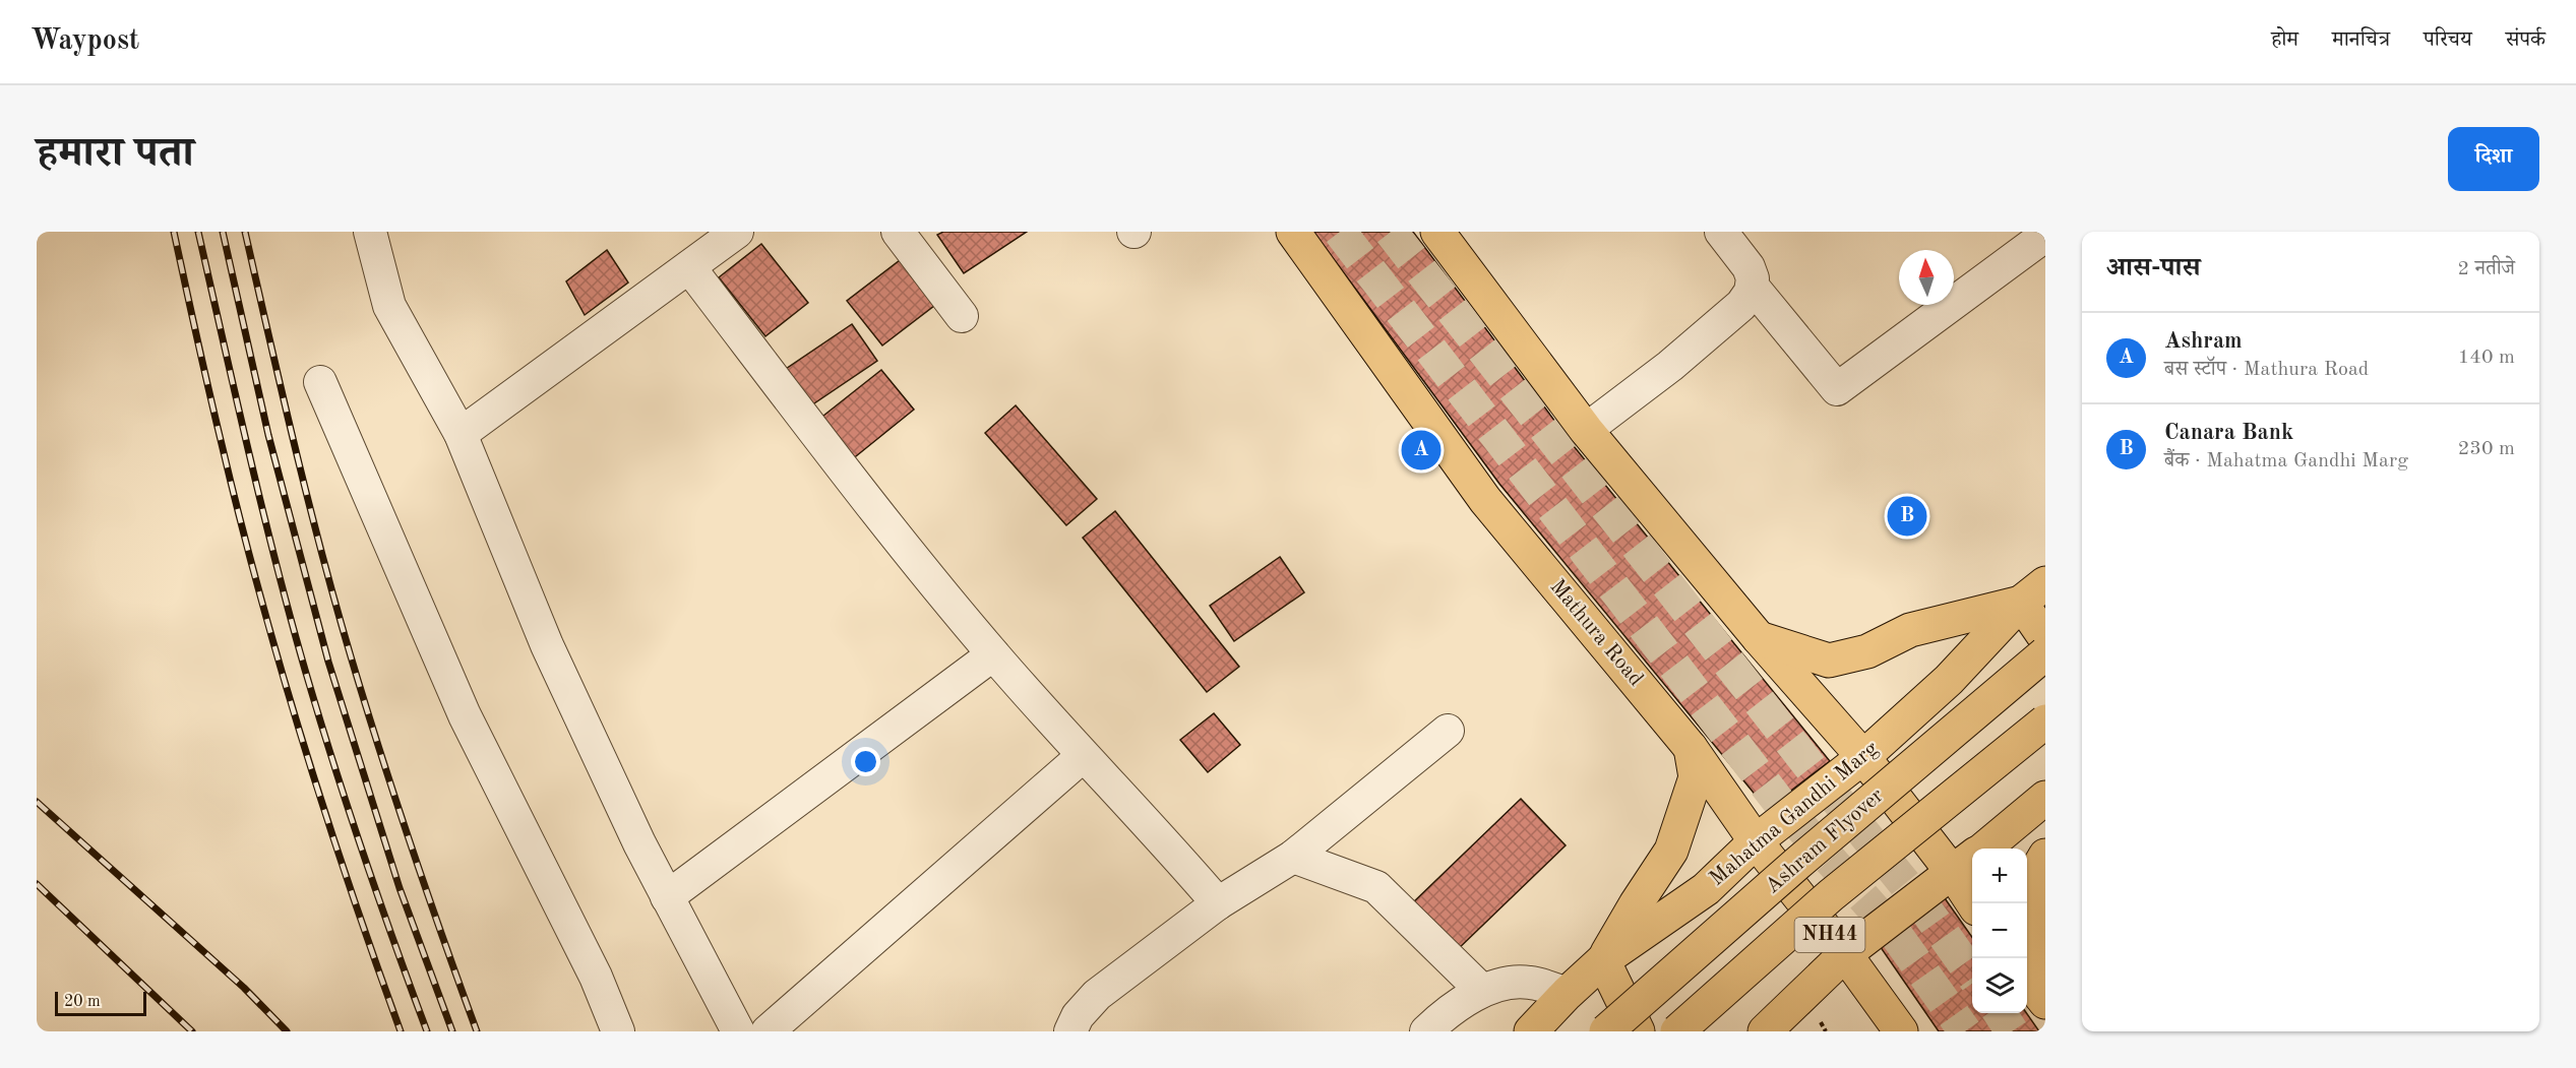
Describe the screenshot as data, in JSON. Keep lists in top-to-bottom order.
{
  "streets": {
    "main road": [
      "Mathura Road",
      "Mahatma Gandhi Marg",
      "Ashram Flyover",
      "NH44"
    ]
  },
  "crossings": [
    ["Mathura Road", "Mahatma Gandhi Marg"]
  ],
  "scale_bar": "20 m",
  "north": "top",
  "page": {
    "header": "Waypost",
    "nav": [
      "होम",
      "मानचित्र",
      "परिचय",
      "संपर्क"
    ],
    "title": "हमारा पता",
    "buttons": "दिशा",
    "heading": ["आस-पास", "2 नतीजे"],
    "list": [
      {
        "mark": "A",
        "name": "Ashram",
        "note": "बस स्टॉप · Mathura Road",
        "value": "140 m"
      },
      {
        "mark": "B",
        "name": "Canara Bank",
        "note": "बैंक · Mahatma Gandhi Marg",
        "value": "230 m"
      }
    ],
    "pins": ["A", "B"],
    "map_buttons": ["+", "−"],
    "scale": "20 m"
  }
}
